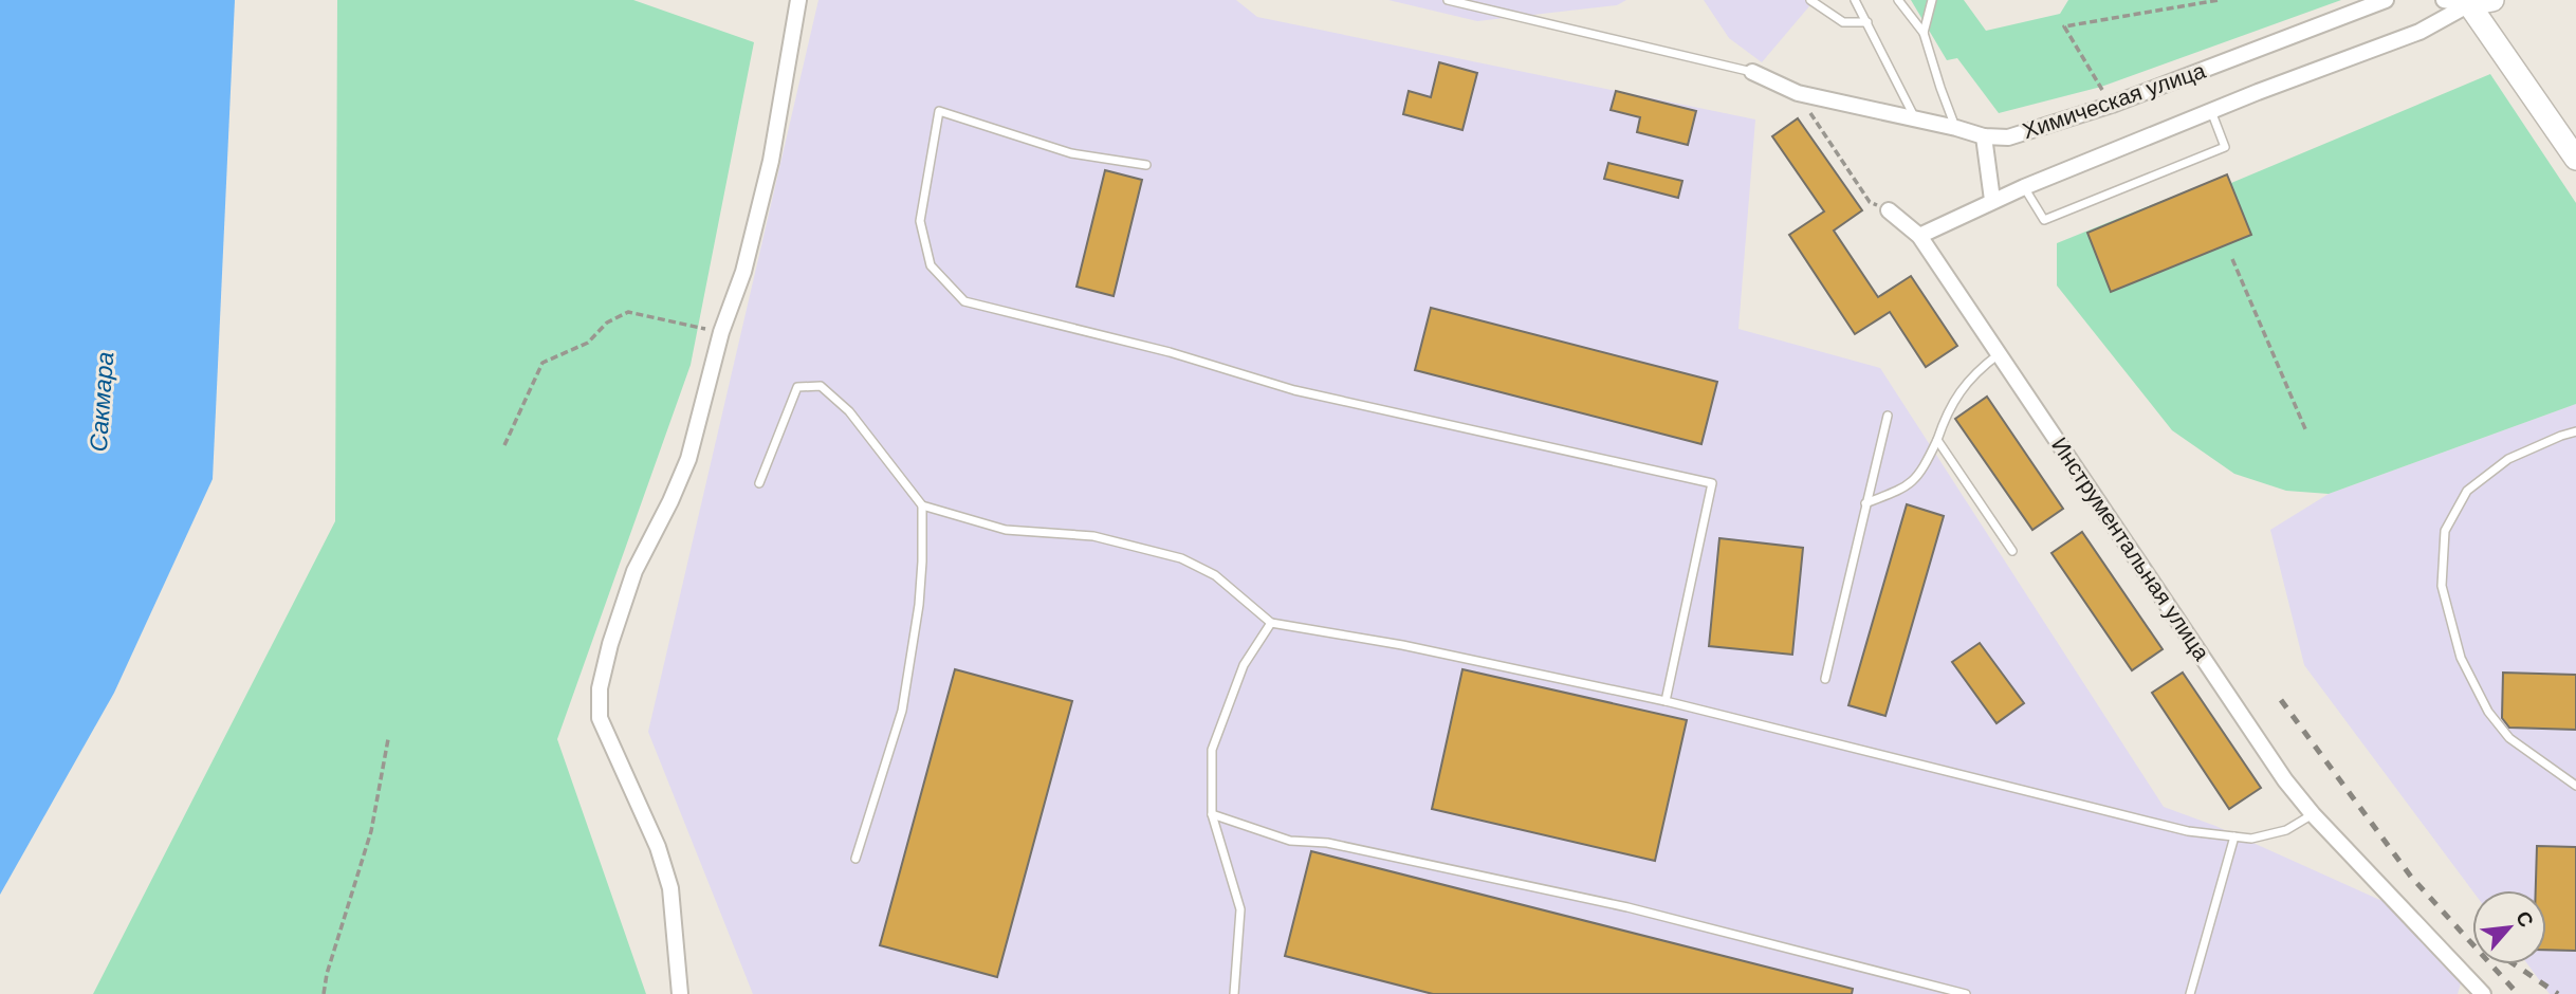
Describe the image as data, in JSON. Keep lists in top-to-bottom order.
{
  "streets": {
    "street": ["Химическая улица", "Инструментальная улица"]
  },
  "crossings": [
    ["Химическая улица", "Инструментальная улица"]
  ],
  "water": ["Сакмара"],
  "north": "top right"
}
